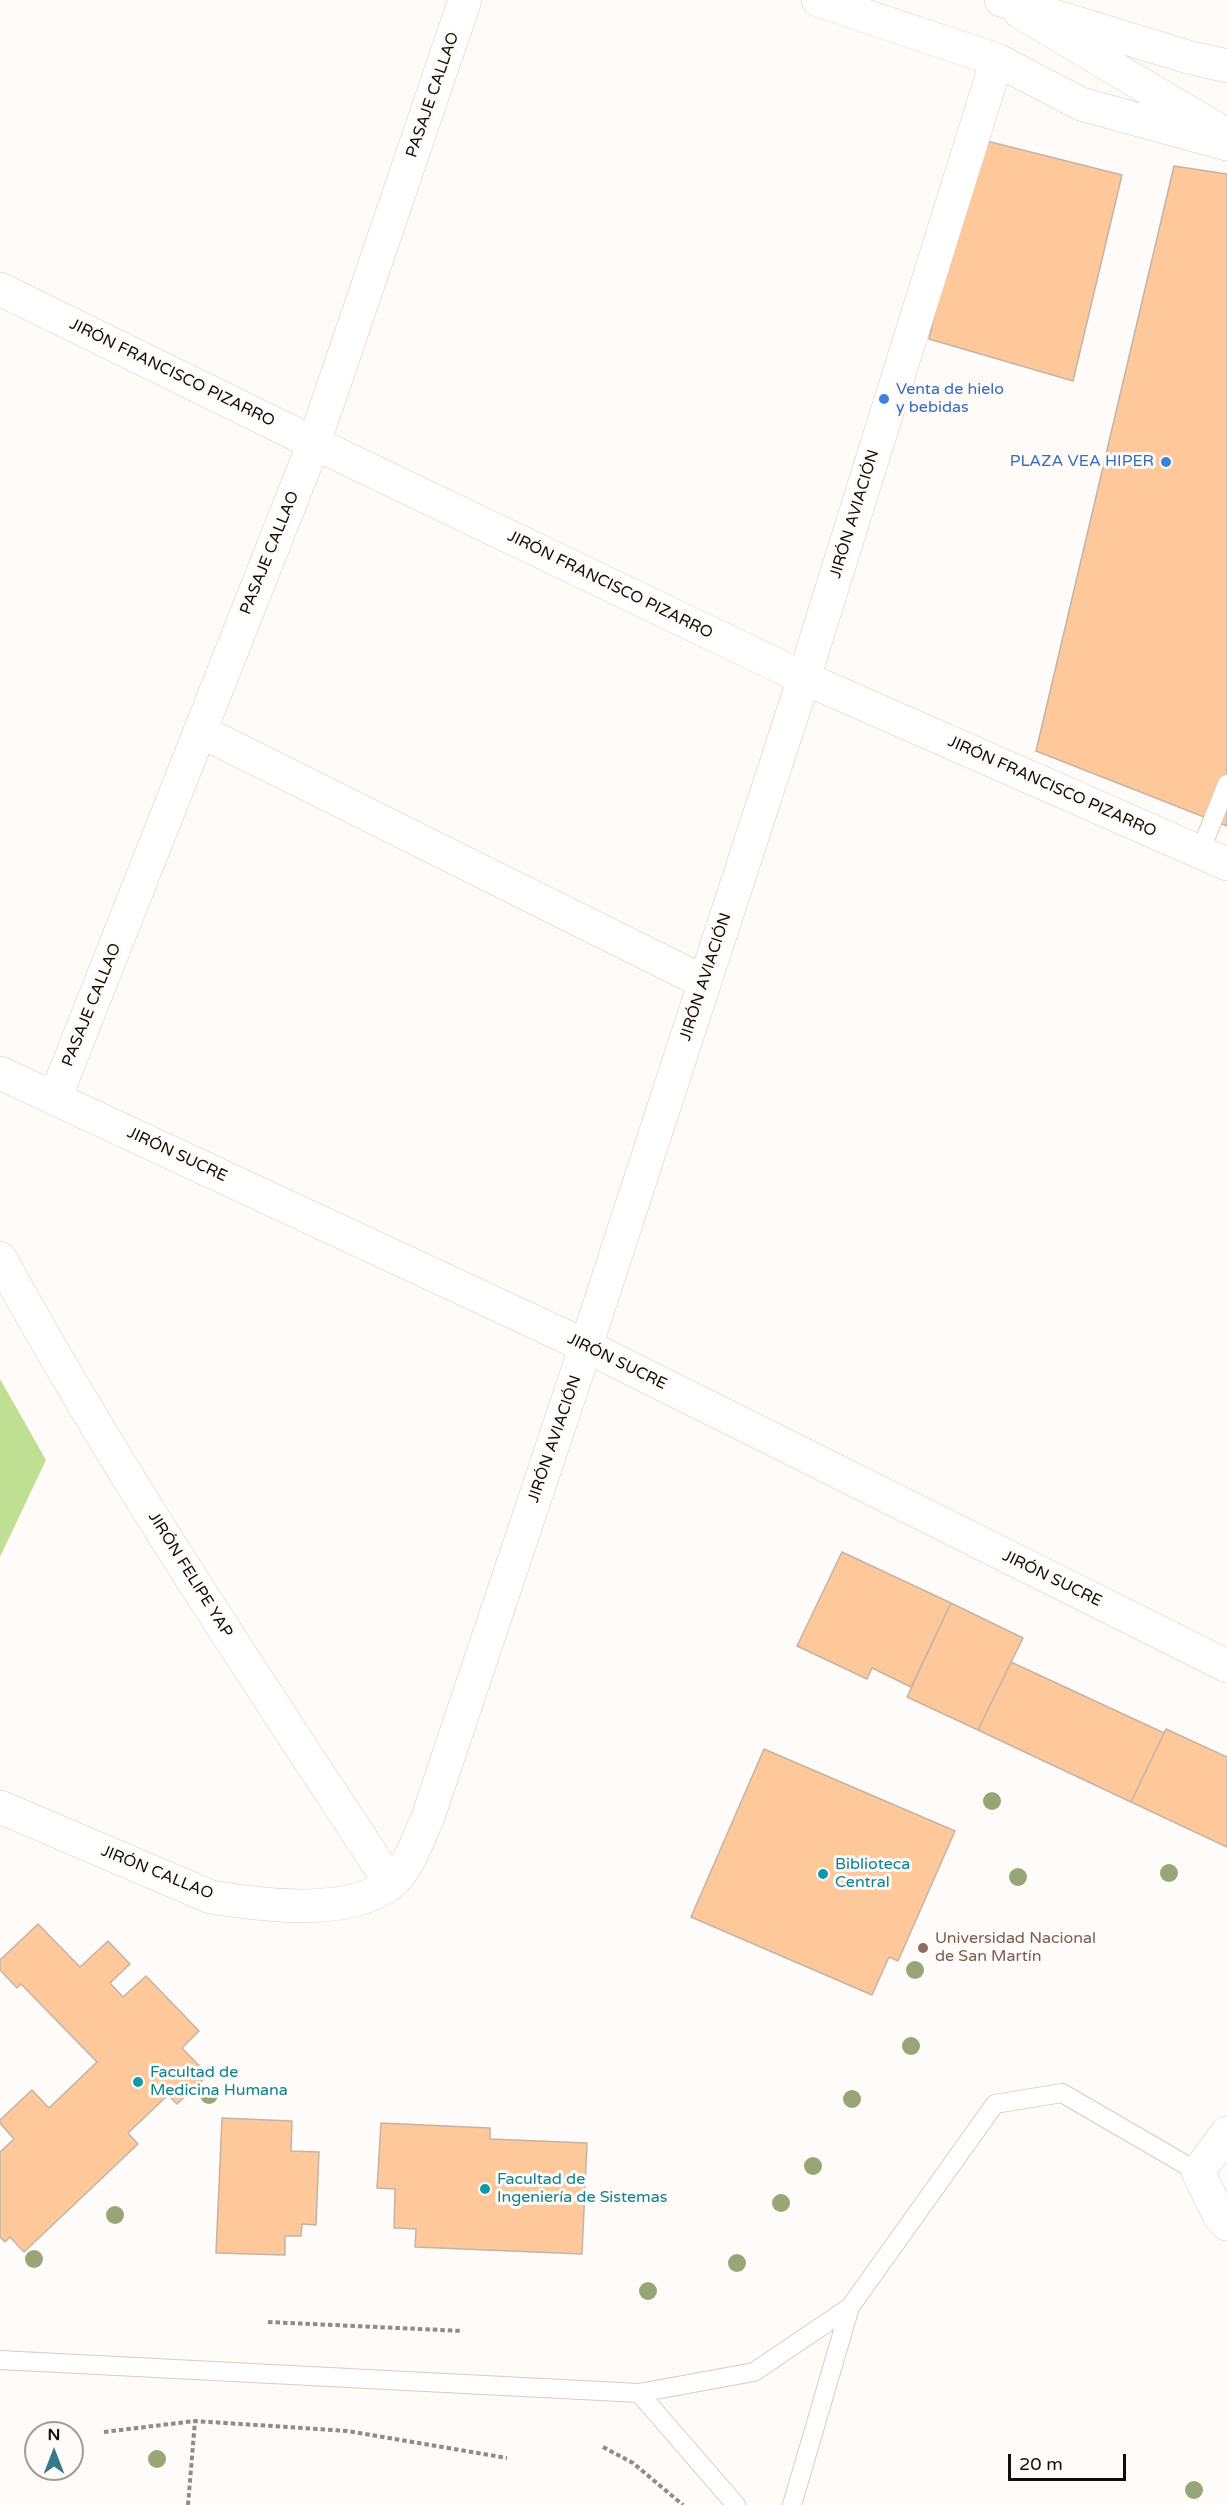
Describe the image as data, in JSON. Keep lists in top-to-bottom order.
{
  "streets": {
    "street": [
      "PASAJE CALLAO",
      "JIRÓN FRANCISCO PIZARRO",
      "JIRÓN AVIACIÓN",
      "JIRÓN SUCRE",
      "JIRÓN FELIPE YAP",
      "JIRÓN CALLAO"
    ]
  },
  "crossings": [
    ["PASAJE CALLAO", "JIRÓN FRANCISCO PIZARRO"],
    ["PASAJE CALLAO", "JIRÓN SUCRE"],
    ["JIRÓN FRANCISCO PIZARRO", "JIRÓN AVIACIÓN"],
    ["JIRÓN AVIACIÓN", "JIRÓN SUCRE"],
    ["JIRÓN AVIACIÓN", "JIRÓN FELIPE YAP"],
    ["JIRÓN AVIACIÓN", "JIRÓN CALLAO"],
    ["JIRÓN FELIPE YAP", "JIRÓN CALLAO"]
  ],
  "places": [
    "Venta de hielo y bebidas",
    "PLAZA VEA HIPER",
    "Biblioteca Central",
    "Universidad Nacional de San Martín",
    "Facultad de Medicina Humana",
    "Facultad de Ingeniería de Sistemas"
  ],
  "scale_bar": "20 m",
  "north": "top"
}
